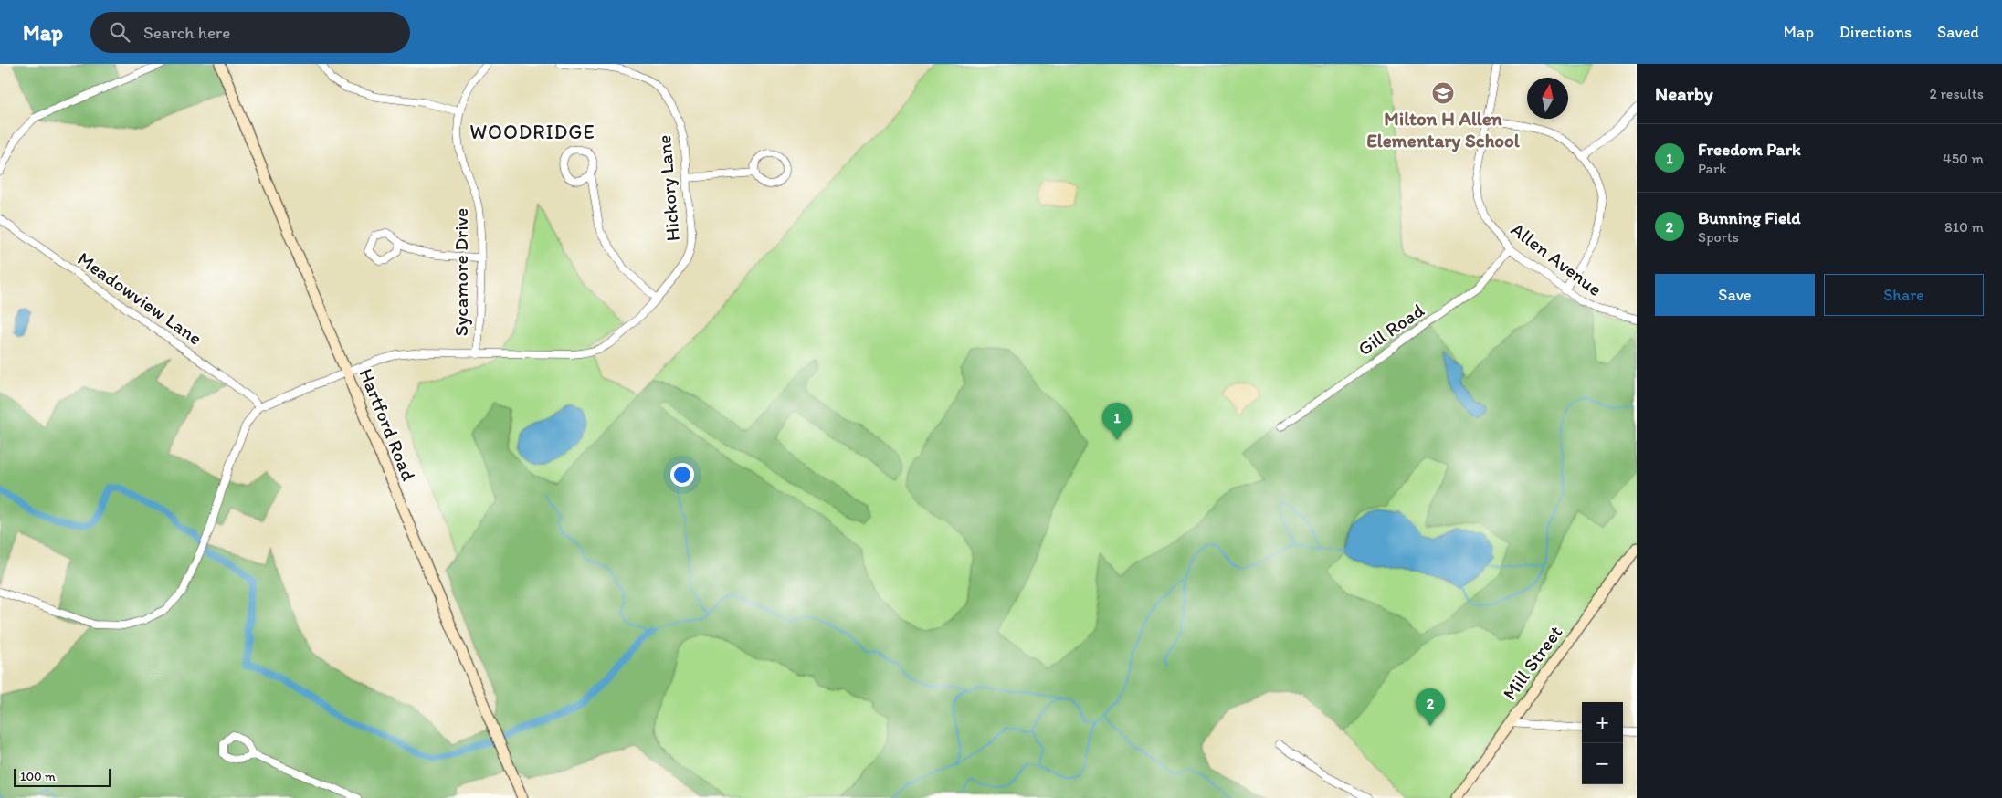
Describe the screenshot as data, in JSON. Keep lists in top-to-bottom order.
{
  "streets": {
    "street": [
      "Hickory Lane",
      "Allen Avenue",
      "Sycamore Drive",
      "Meadowview Lane",
      "Gill Road",
      "Hartford Road",
      "Mill Street"
    ]
  },
  "crossings": [
    ["Hickory Lane", "Sycamore Drive"],
    ["Hickory Lane", "Meadowview Lane"],
    ["Hickory Lane", "Hartford Road"],
    ["Allen Avenue", "Gill Road"]
  ],
  "districts": ["WOODRIDGE"],
  "places": {
    "school or university": ["Milton H Allen Elementary School"]
  },
  "scale_bar": "100 m",
  "north": "top",
  "page": {
    "header": "Map",
    "search": "Search here",
    "nav": ["Map", "Directions", "Saved"],
    "heading": ["Nearby", "2 results"],
    "list": [
      {
        "mark": "1",
        "name": "Freedom Park",
        "note": "Park",
        "value": "450 m"
      },
      {
        "mark": "2",
        "name": "Bunning Field",
        "note": "Sports",
        "value": "810 m"
      }
    ],
    "buttons": ["Save", "Share"],
    "pins": ["1", "2"],
    "map_buttons": ["+", "−"],
    "scale": "100 m"
  }
}
